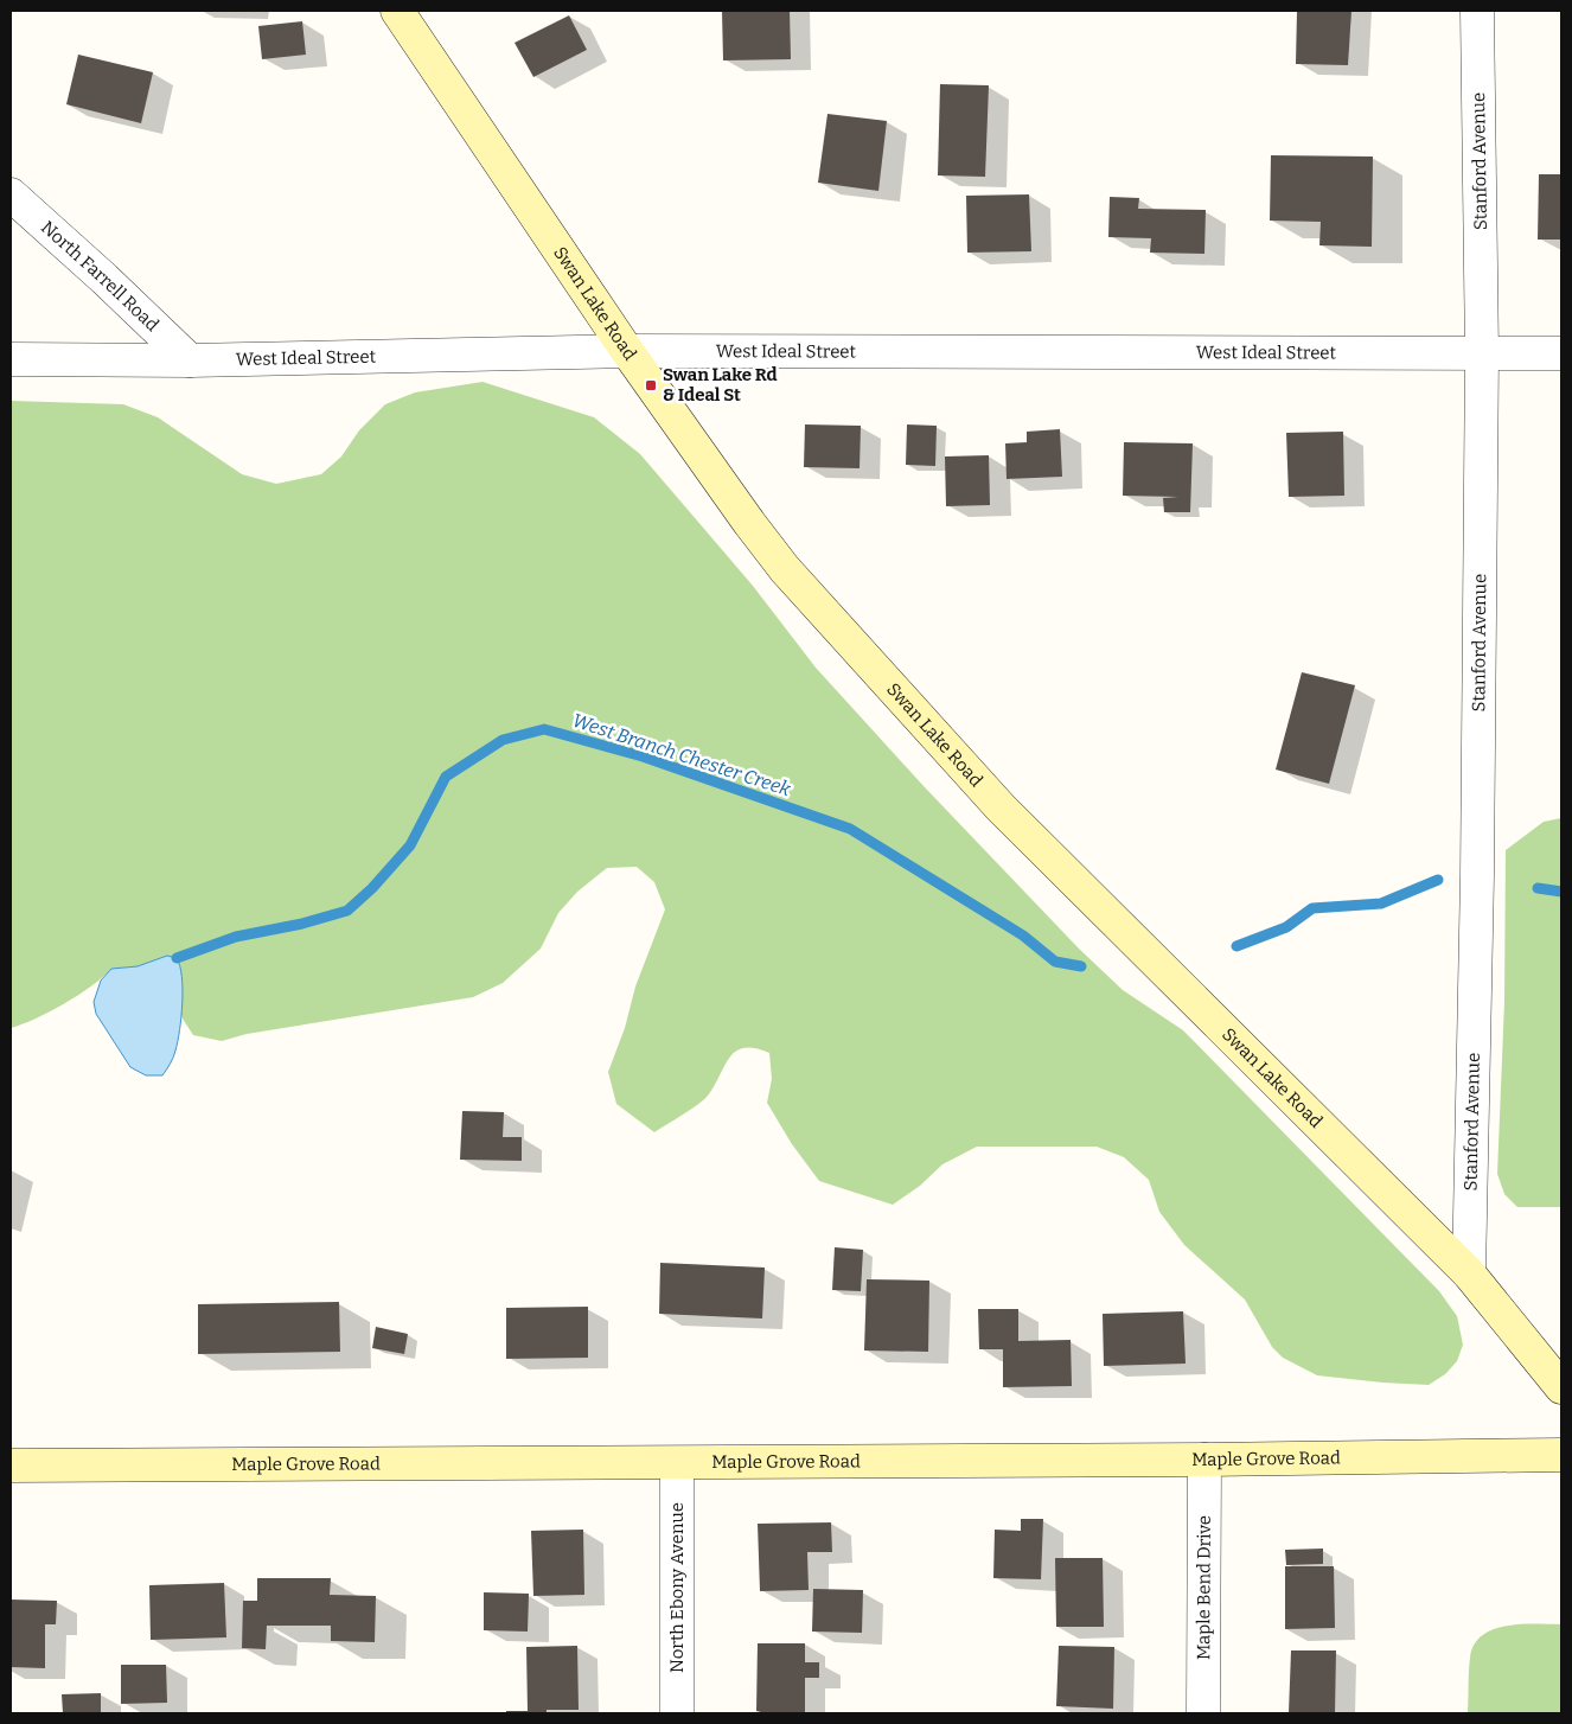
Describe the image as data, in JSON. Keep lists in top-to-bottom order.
{
  "streets": {
    "street": [
      "Stanford Avenue",
      "North Farrell Road",
      "Swan Lake Road",
      "West Ideal Street",
      "Maple Grove Road",
      "Maple Bend Drive",
      "North Ebony Avenue"
    ]
  },
  "crossings": [
    ["Stanford Avenue", "Swan Lake Road"],
    ["Stanford Avenue", "West Ideal Street"],
    ["North Farrell Road", "West Ideal Street"],
    ["Swan Lake Road", "West Ideal Street"],
    ["Maple Grove Road", "Maple Bend Drive"],
    ["Maple Grove Road", "North Ebony Avenue"]
  ],
  "water": ["West Branch Chester Creek"],
  "places": {
    "transit": ["Swan Lake Rd & Ideal St"]
  }
}
